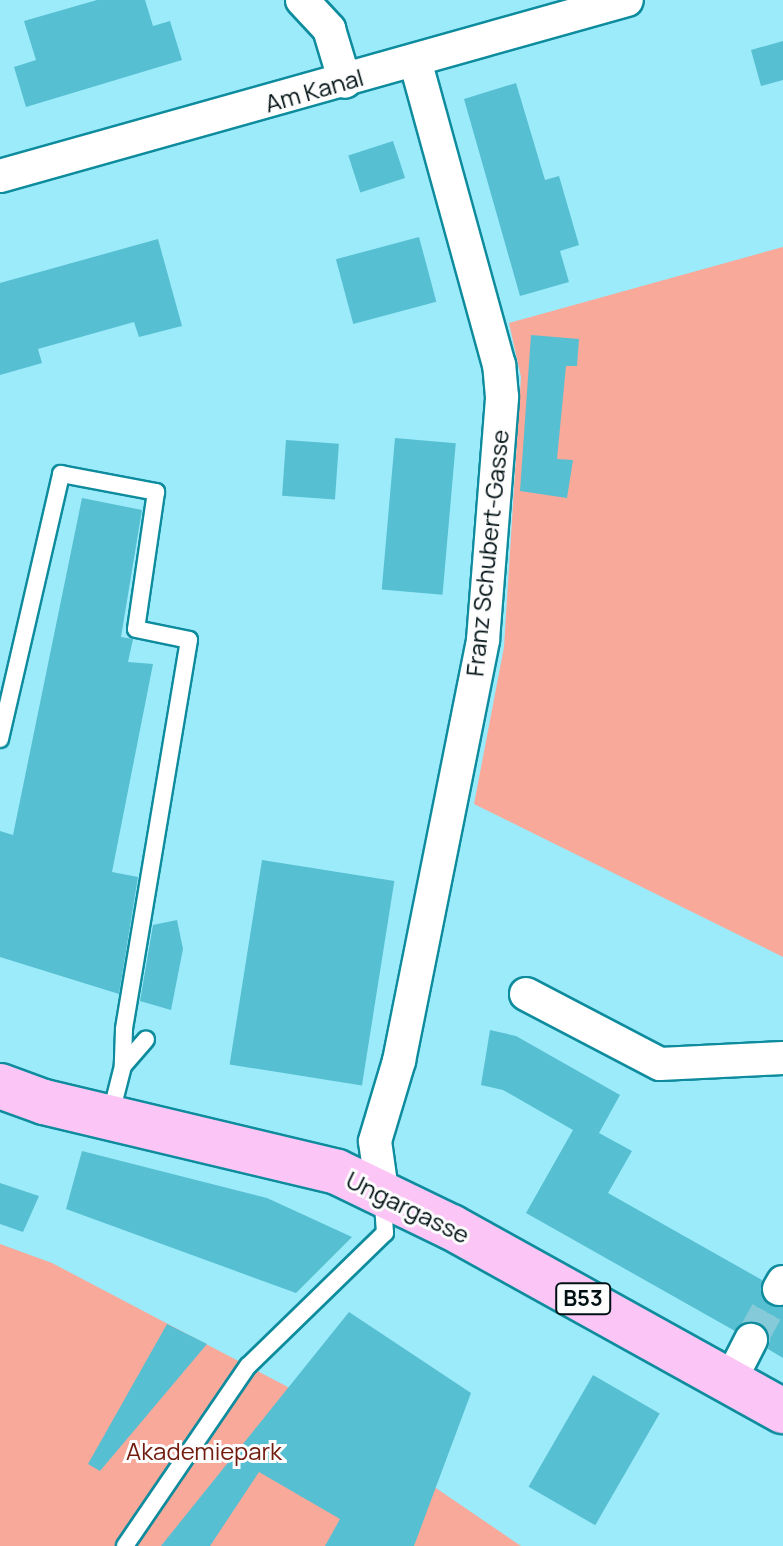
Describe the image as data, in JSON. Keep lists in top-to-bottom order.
{
  "streets": {
    "main road": ["Ungargasse", "B53"],
    "street": ["Am Kanal", "Franz Schubert-Gasse"]
  },
  "crossings": [
    ["Am Kanal", "Franz Schubert-Gasse"],
    ["Franz Schubert-Gasse", "Ungargasse"]
  ],
  "parks": ["Akademiepark"]
}
